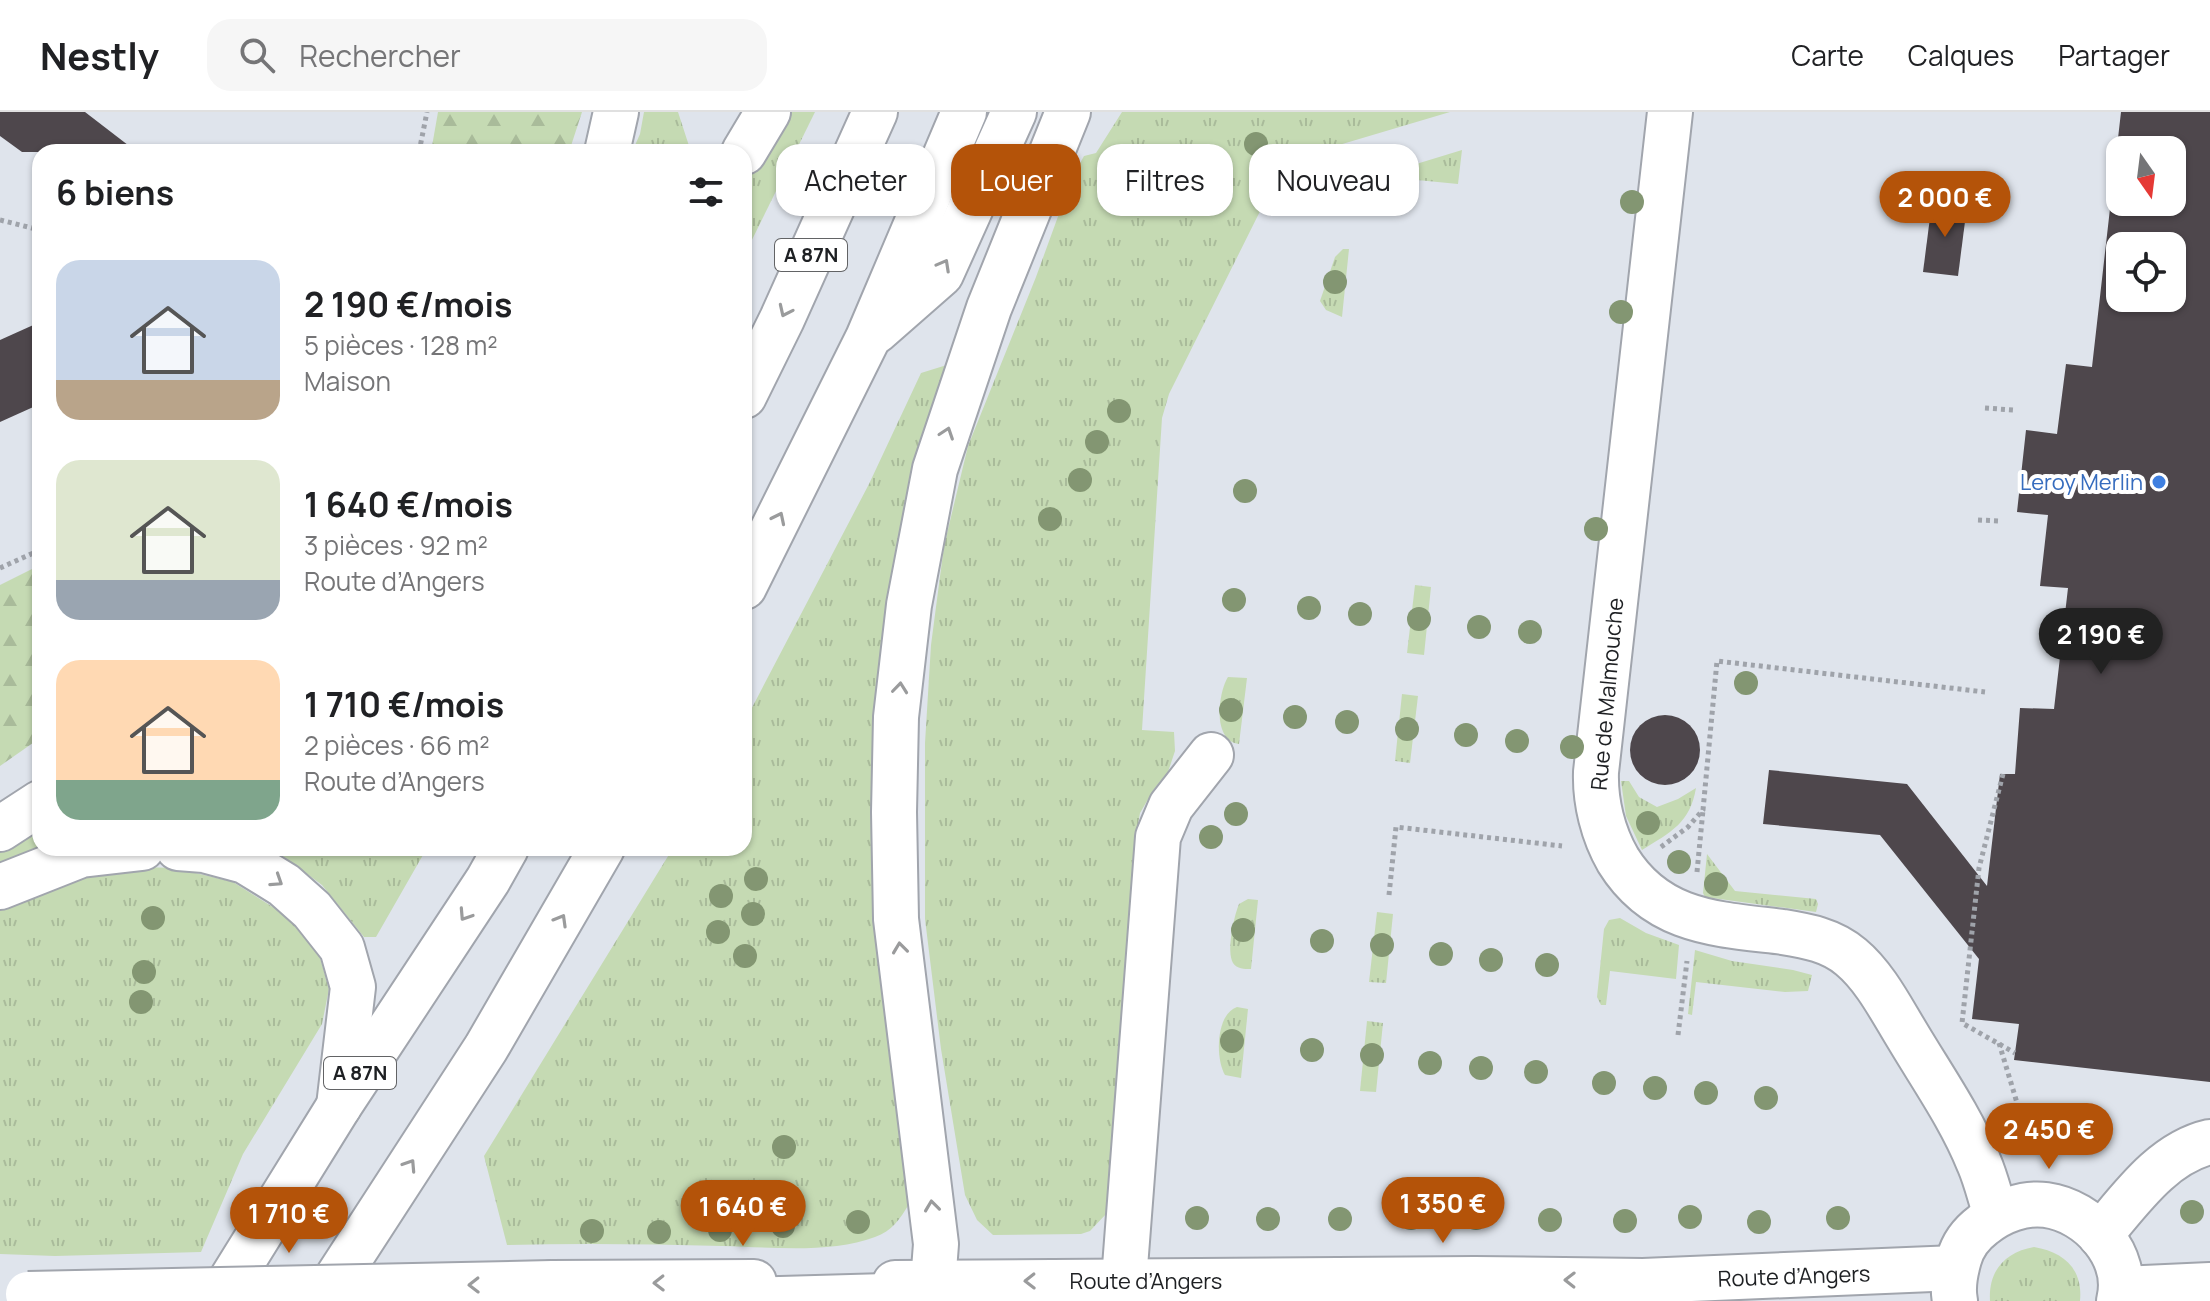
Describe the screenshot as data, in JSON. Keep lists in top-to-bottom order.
{
  "streets": {
    "main road": ["A 87N", "Rue de Malmouche", "Route d’Angers"]
  },
  "one_way": ["Route d’Angers"],
  "places": ["Leroy Merlin"],
  "north": "bottom",
  "page": {
    "header": "Nestly",
    "search": "Rechercher",
    "nav": ["Carte", "Calques", "Partager"],
    "chip": [
      "Acheter",
      "Louer",
      "Filtres",
      "Nouveau"
    ],
    "heading": "6 biens",
    "price": [
      "2 000 €",
      "2 190 €",
      "2 450 €",
      "1 350 €",
      "1 640 €",
      "1 710 €"
    ],
    "list": [
      {
        "name": "2 190 €/mois",
        "note": "5 pièces · 128 m² · Maison"
      },
      {
        "name": "1 640 €/mois",
        "note": "3 pièces · 92 m² · Route d’Angers"
      },
      {
        "name": "1 710 €/mois",
        "note": "2 pièces · 66 m² · Route d’Angers"
      }
    ]
  }
}
